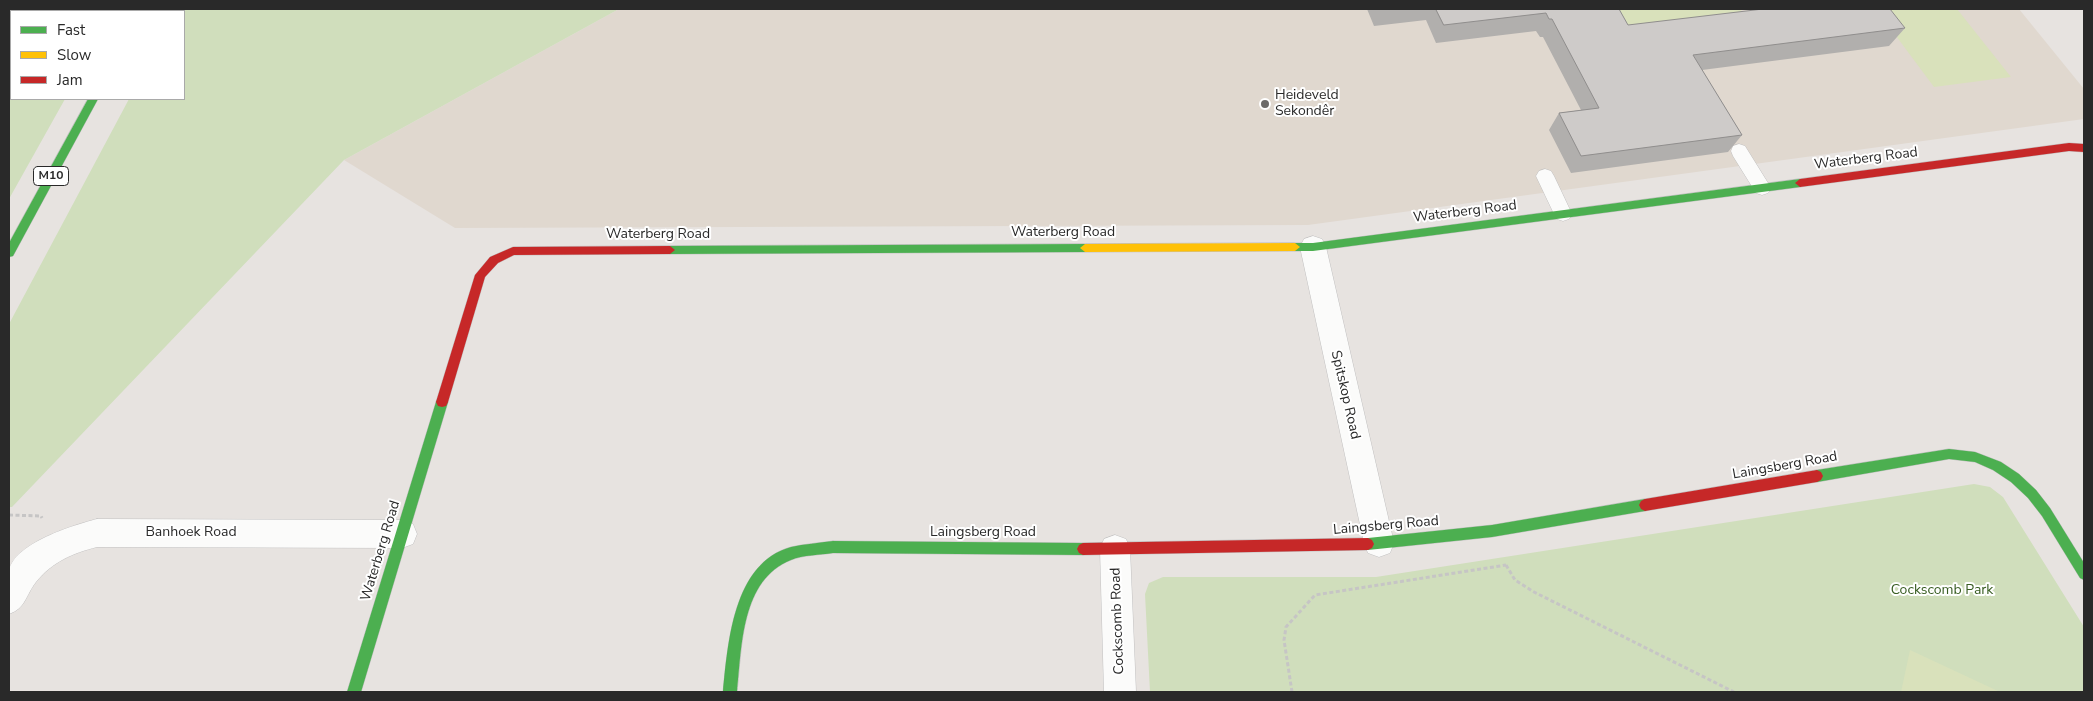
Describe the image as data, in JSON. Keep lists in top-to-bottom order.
{
  "streets": {
    "street": [
      "Waterberg Road",
      "M10",
      "Spitskop Road",
      "Laingsberg Road",
      "Banhoek Road",
      "Cockscomb Road"
    ]
  },
  "crossings": [
    ["Waterberg Road", "Spitskop Road"],
    ["Waterberg Road", "Banhoek Road"],
    ["Spitskop Road", "Laingsberg Road"],
    ["Laingsberg Road", "Cockscomb Road"]
  ],
  "parks": ["Cockscomb Park"],
  "places": ["Heideveld Sekondêr"],
  "legend": ["Fast", "Slow", "Jam"]
}
